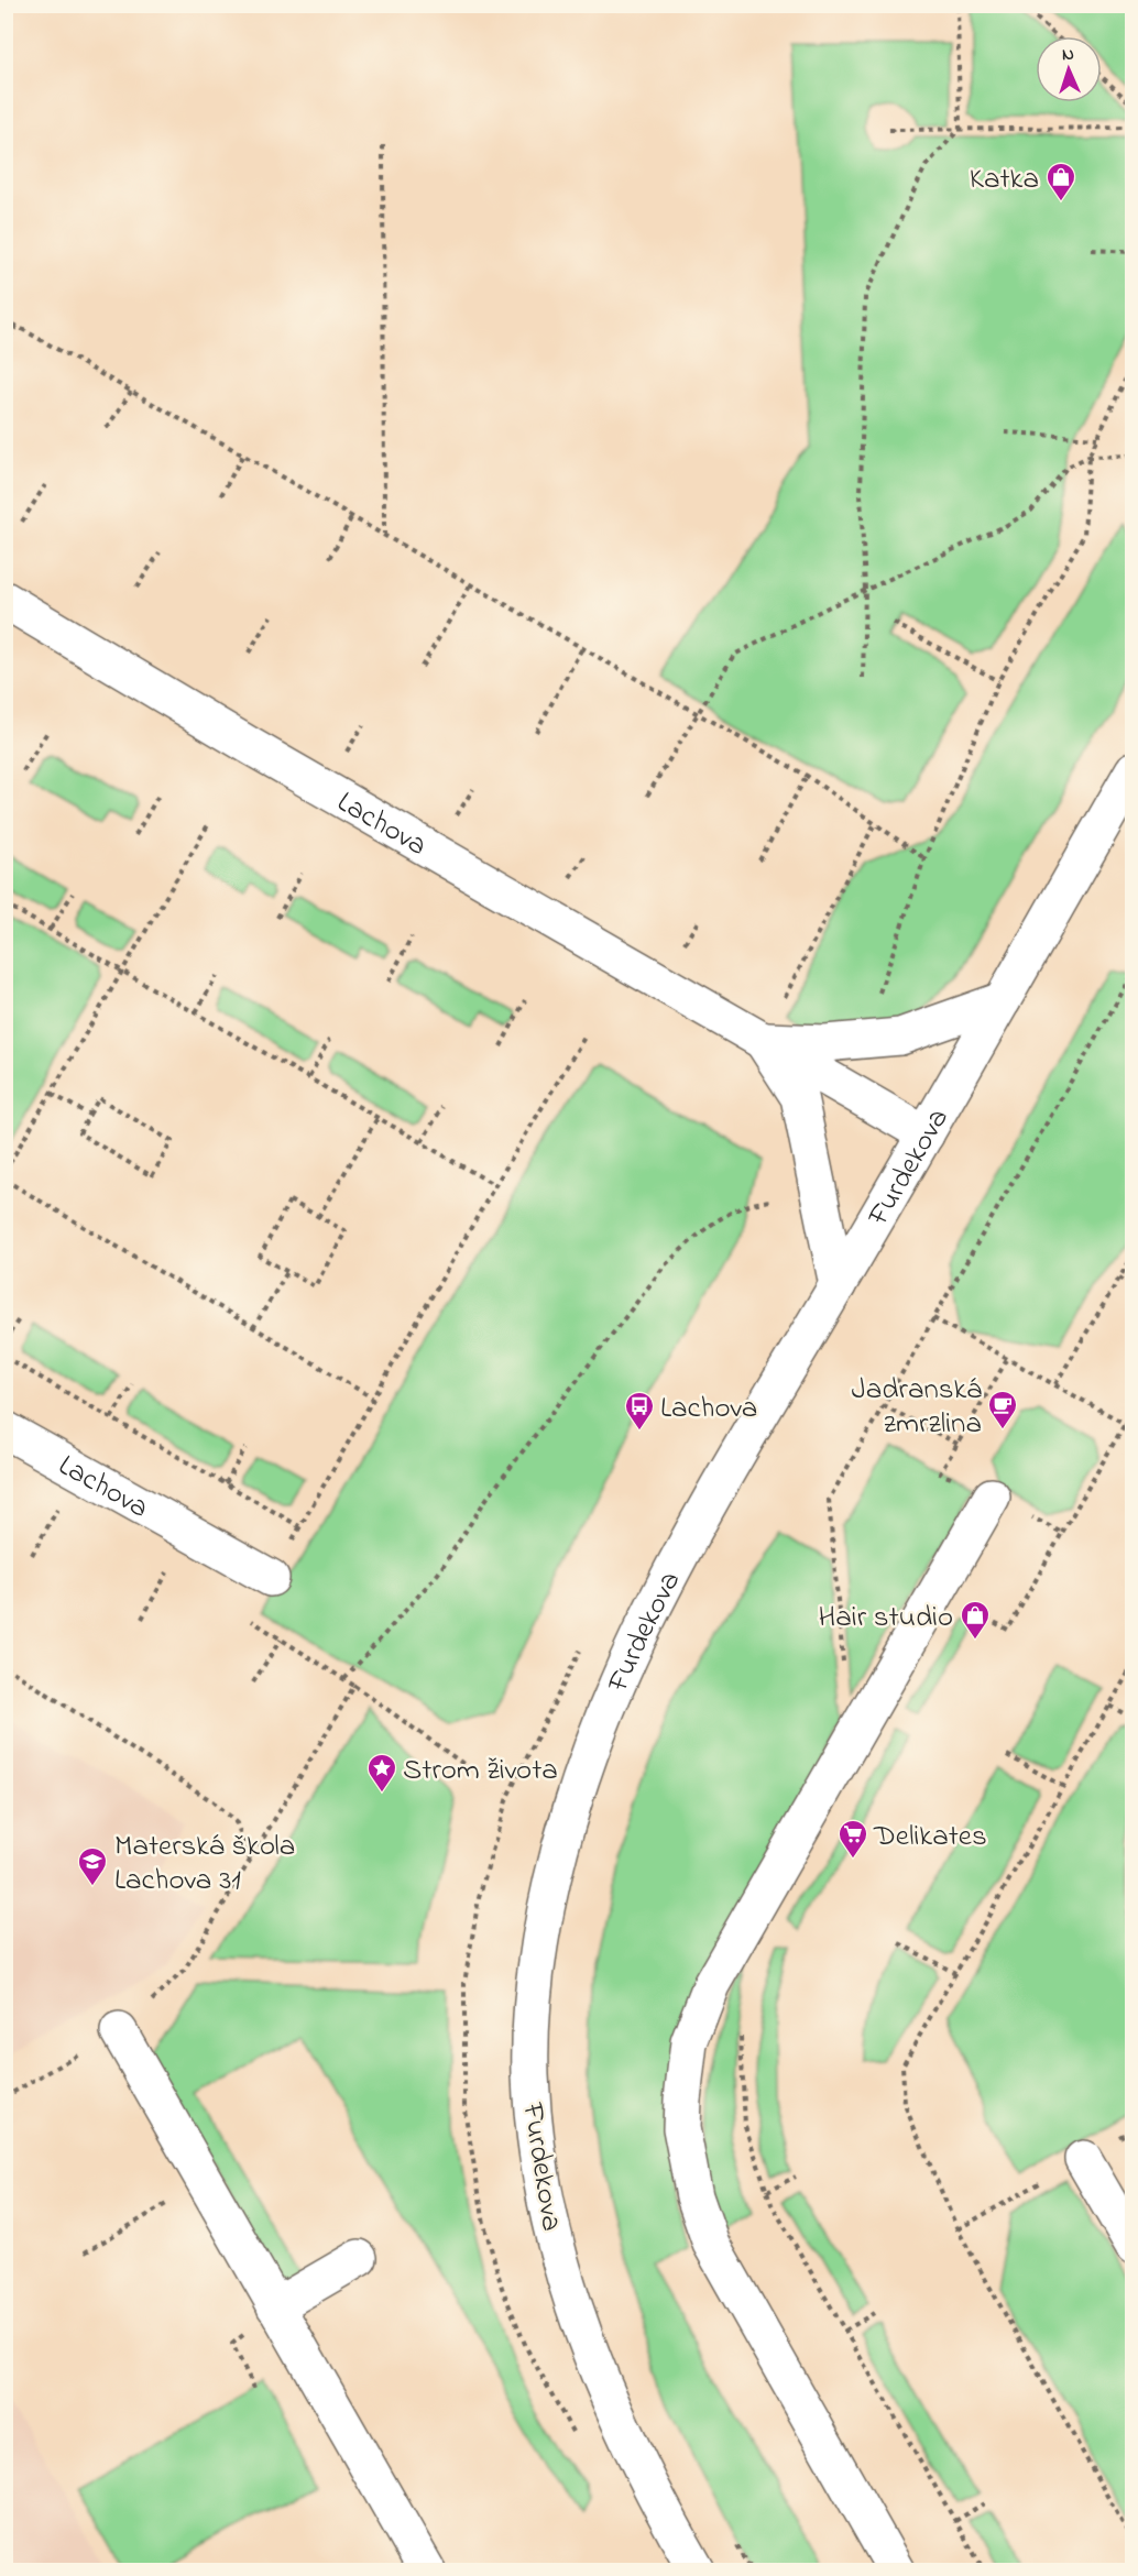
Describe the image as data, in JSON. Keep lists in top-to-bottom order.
{
  "streets": {
    "street": ["Lachova", "Furdekova"]
  },
  "crossings": [
    ["Lachova", "Furdekova"]
  ],
  "places": {
    "shop": ["Katka", "Hair studio"],
    "cafe": ["Jadranská zmrzlina"],
    "bus stop": ["Lachova"],
    "place": ["Strom života"],
    "supermarket": ["Delikates"],
    "school or university": ["Materská škola Lachova 31"]
  },
  "north": "top"
}
